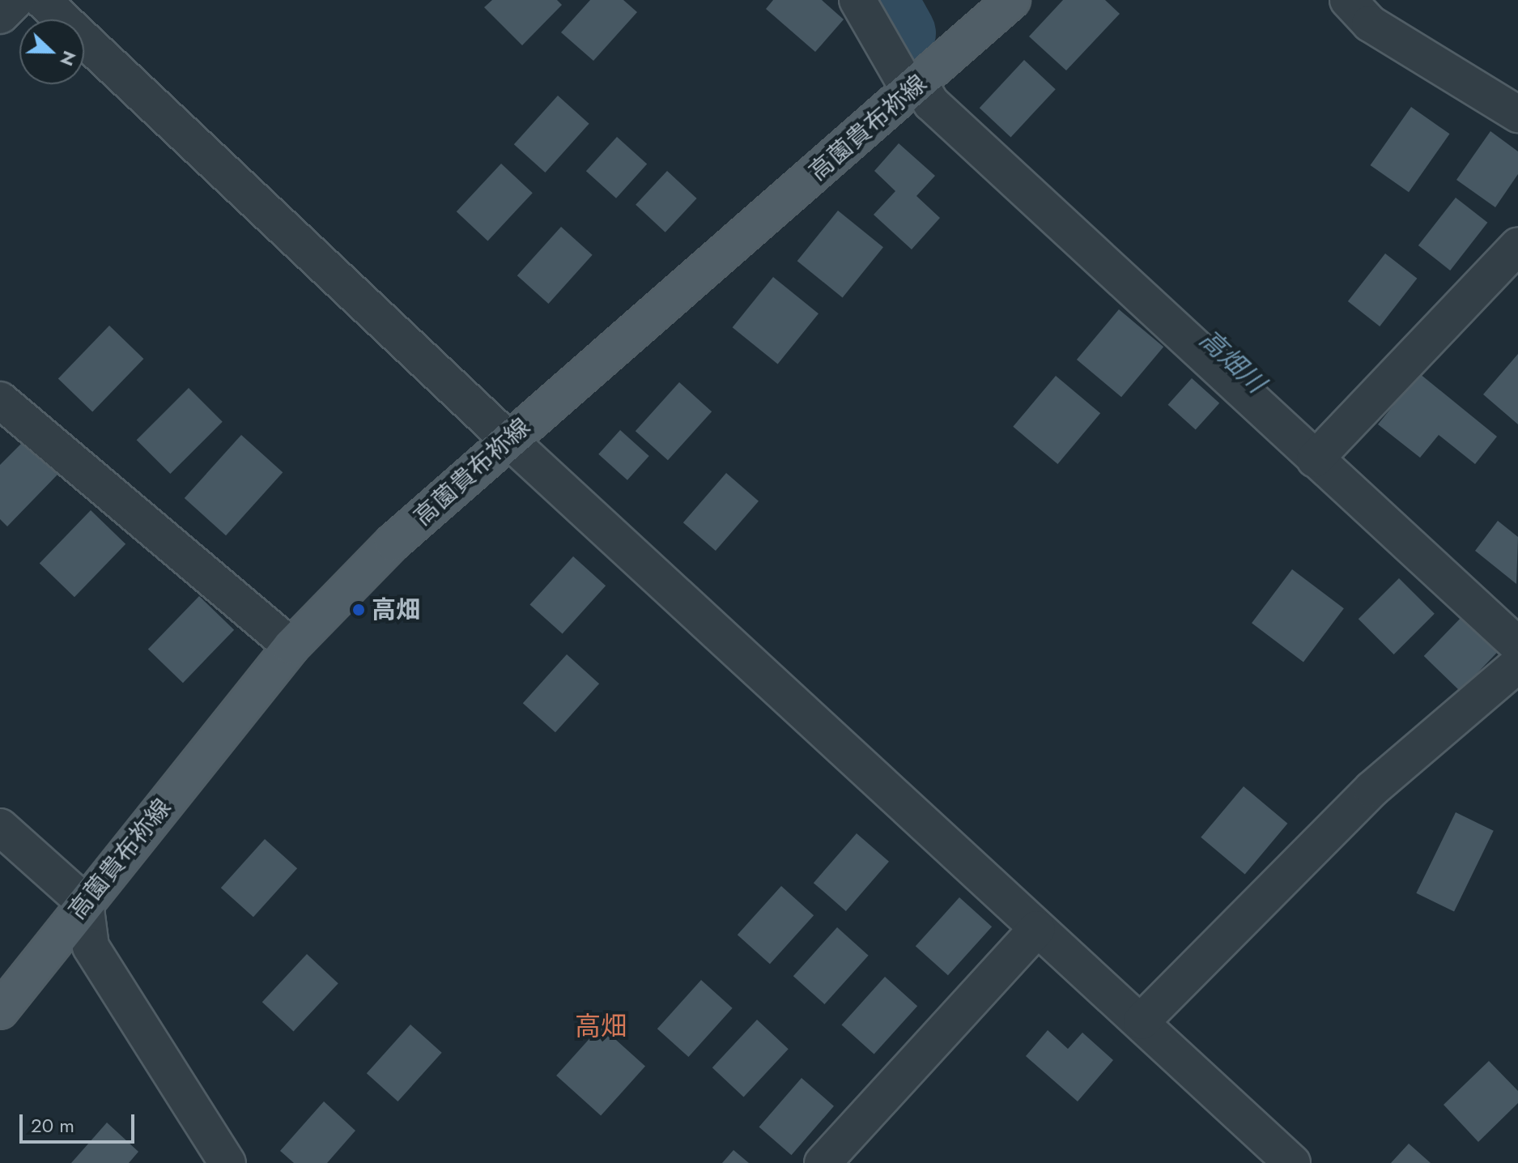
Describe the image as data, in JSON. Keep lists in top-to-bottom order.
{
  "streets": {
    "main road": ["高薗貴布祢線"]
  },
  "districts": ["高畑"],
  "water": ["高畑川"],
  "places": ["高畑"],
  "scale_bar": "20 m",
  "north": "right"
}
